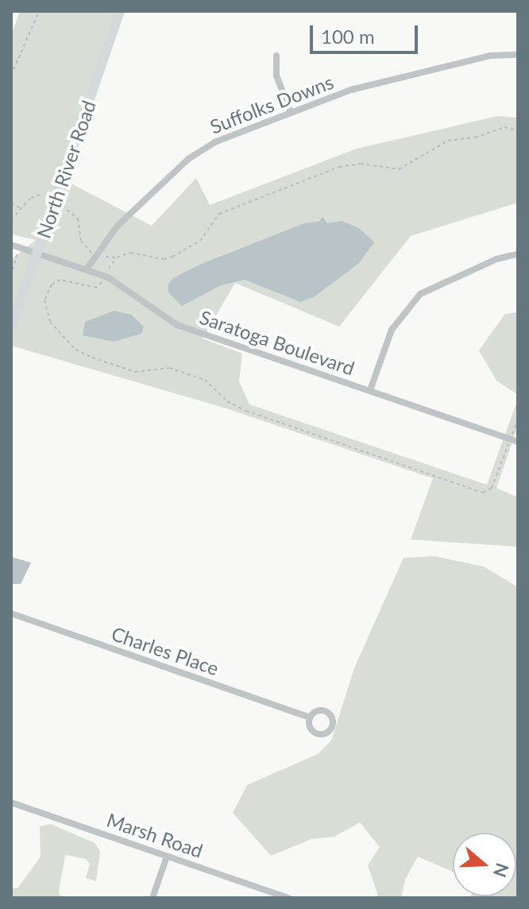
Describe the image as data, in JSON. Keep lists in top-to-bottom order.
{
  "streets": {
    "street": [
      "Suffolks Downs",
      "North River Road",
      "Saratoga Boulevard",
      "Charles Place",
      "Marsh Road"
    ]
  },
  "crossings": [
    ["Suffolks Downs", "Saratoga Boulevard"],
    ["North River Road", "Saratoga Boulevard"]
  ],
  "scale_bar": "100 m",
  "north": "right"
}
